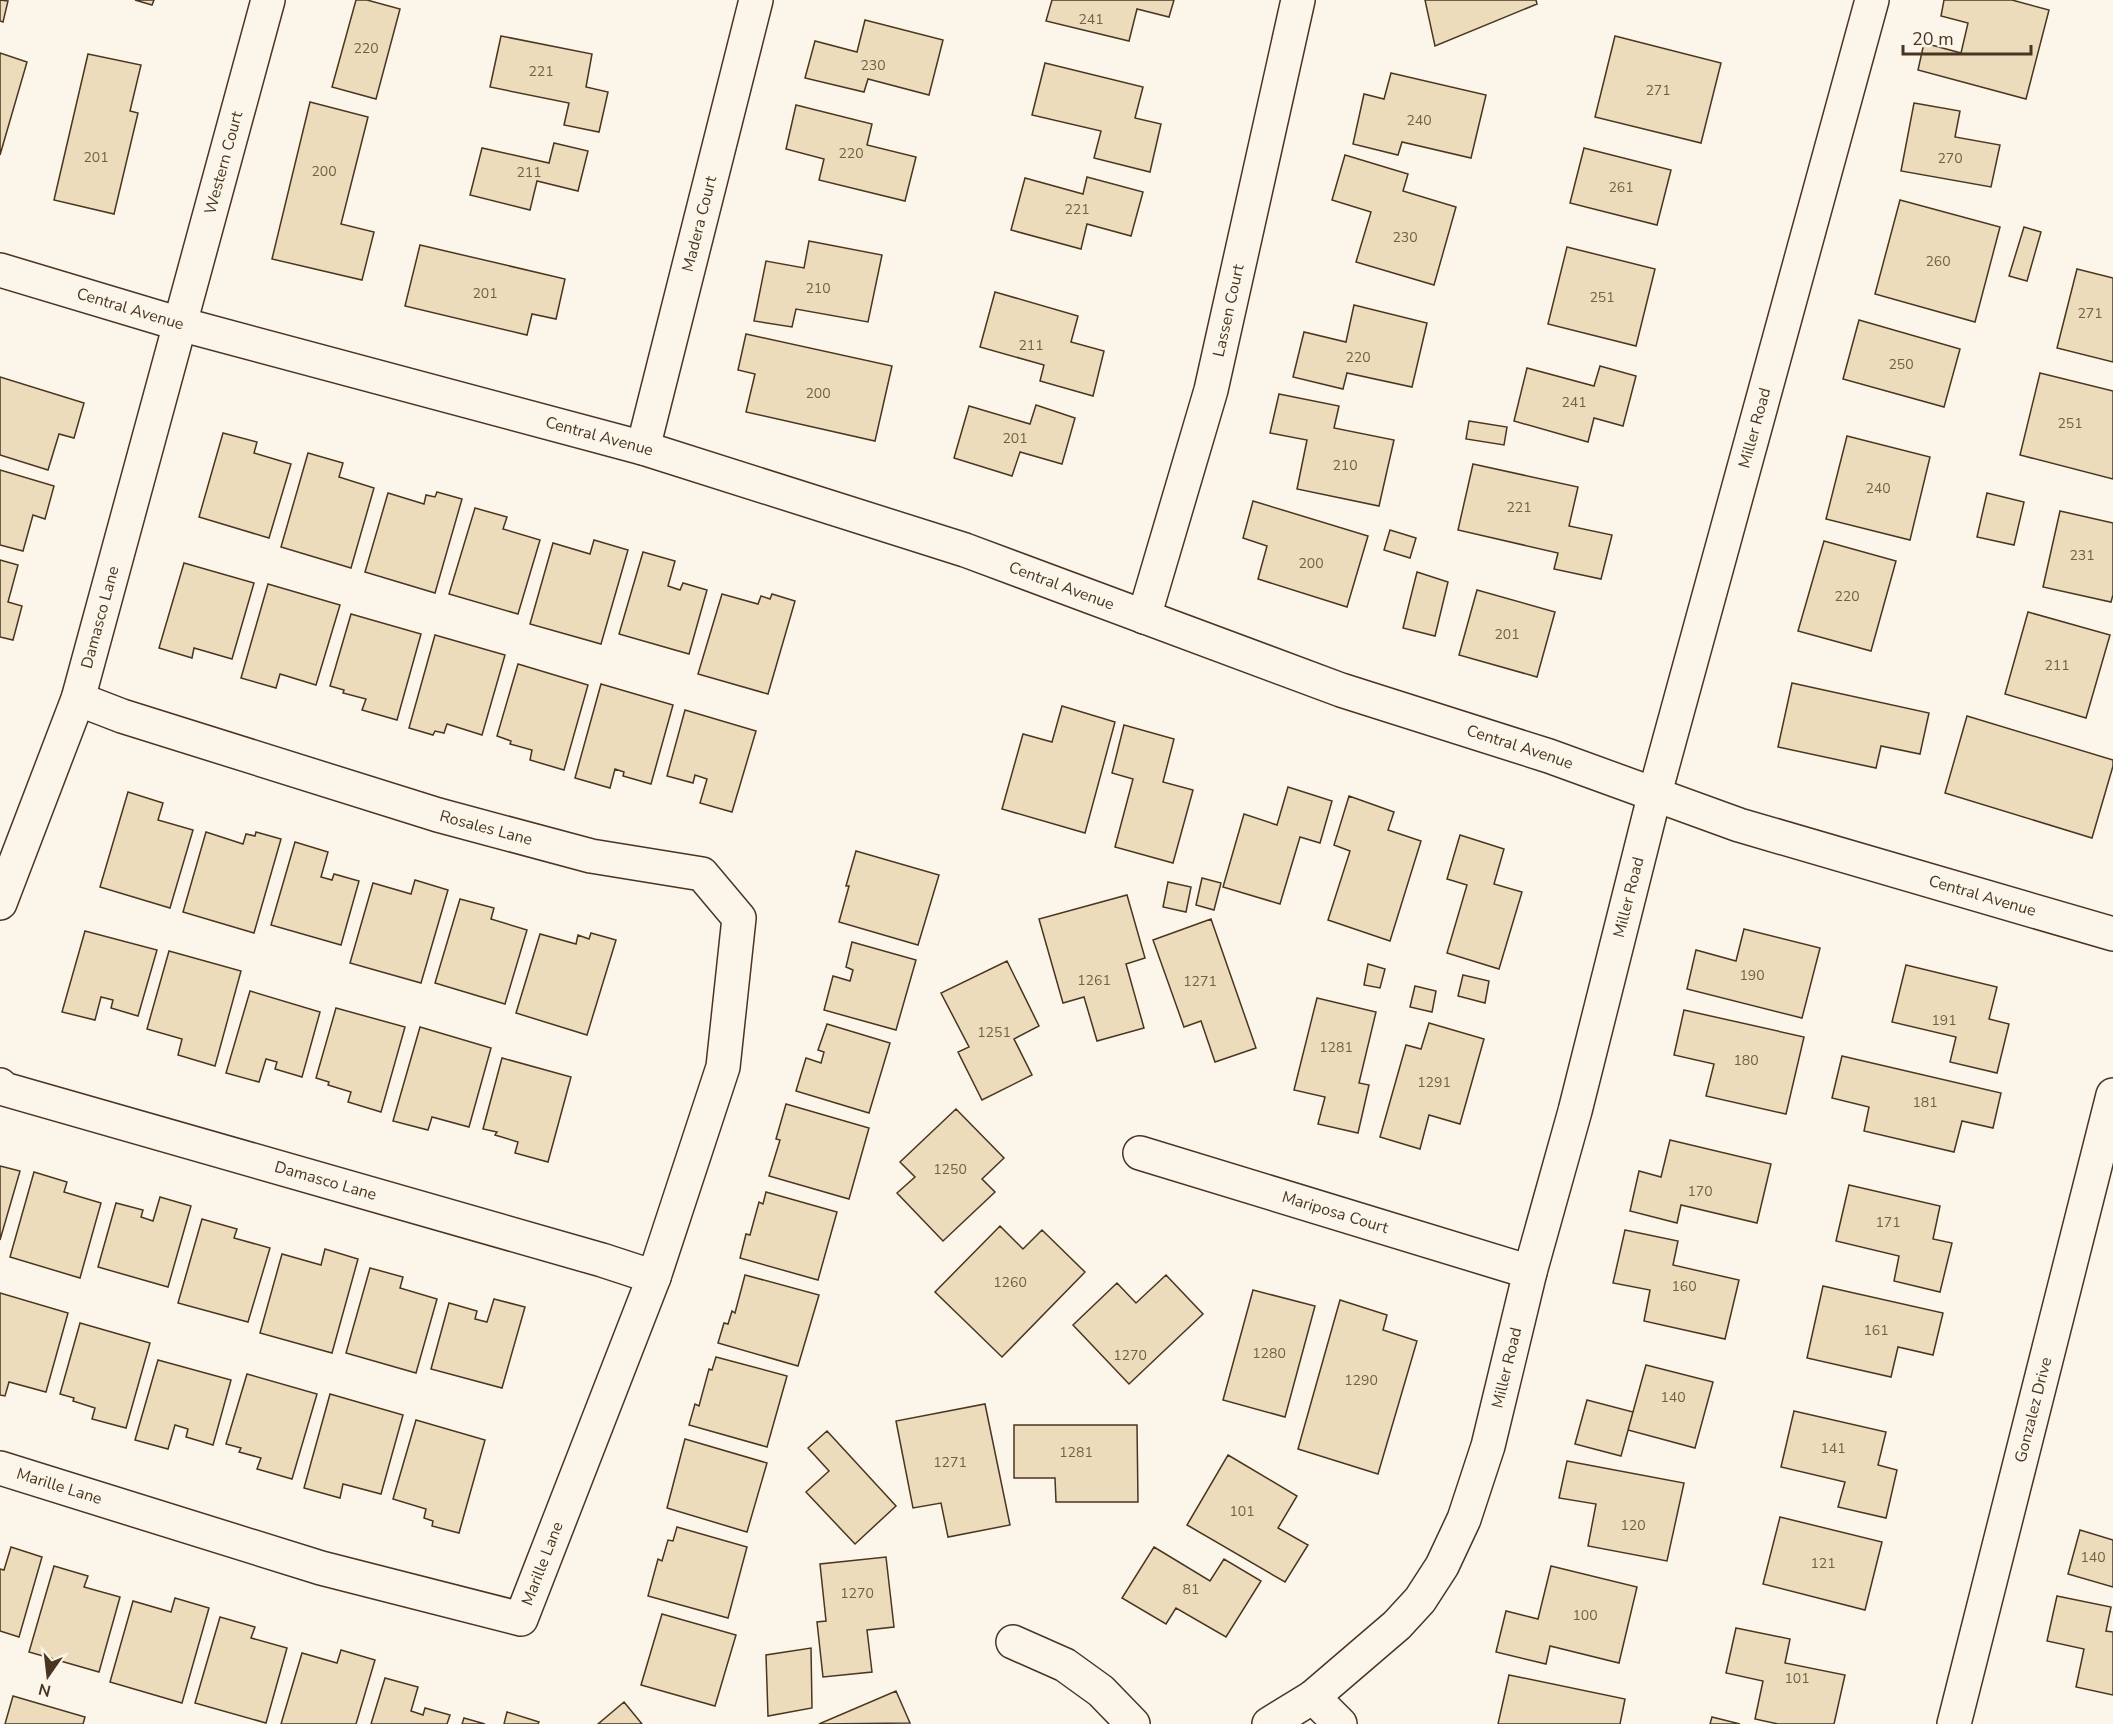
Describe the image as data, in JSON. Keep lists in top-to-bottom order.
{
  "streets": {
    "street": [
      "Western Court",
      "Madera Court",
      "Central Avenue",
      "Lassen Court",
      "Miller Road",
      "Damasco Lane",
      "Rosales Lane",
      "Mariposa Court",
      "Gonzalez Drive",
      "Marille Lane"
    ]
  },
  "crossings": [
    ["Western Court", "Central Avenue"],
    ["Western Court", "Damasco Lane"],
    ["Madera Court", "Central Avenue"],
    ["Central Avenue", "Lassen Court"],
    ["Central Avenue", "Miller Road"],
    ["Central Avenue", "Damasco Lane"],
    ["Miller Road", "Mariposa Court"],
    ["Damasco Lane", "Rosales Lane"],
    ["Damasco Lane", "Marille Lane"],
    ["Rosales Lane", "Marille Lane"]
  ],
  "house_numbers": [
    "241",
    "220",
    "230",
    "221",
    "271",
    "240",
    "220",
    "201",
    "270",
    "200",
    "211",
    "261",
    "221",
    "230",
    "260",
    "210",
    "201",
    "251",
    "271",
    "211",
    "220",
    "250",
    "200",
    "241",
    "251",
    "201",
    "210",
    "240",
    "221",
    "231",
    "200",
    "220",
    "201",
    "211",
    "190",
    "1261",
    "1271",
    "191",
    "1251",
    "1281",
    "180",
    "1291",
    "181",
    "1250",
    "170",
    "171",
    "1260",
    "160",
    "161",
    "1280",
    "1270",
    "1290",
    "140",
    "141",
    "1281",
    "1271",
    "101",
    "120",
    "140",
    "121",
    "81",
    "1270",
    "100",
    "101"
  ],
  "scale_bar": "20 m",
  "north": "bottom"
}
